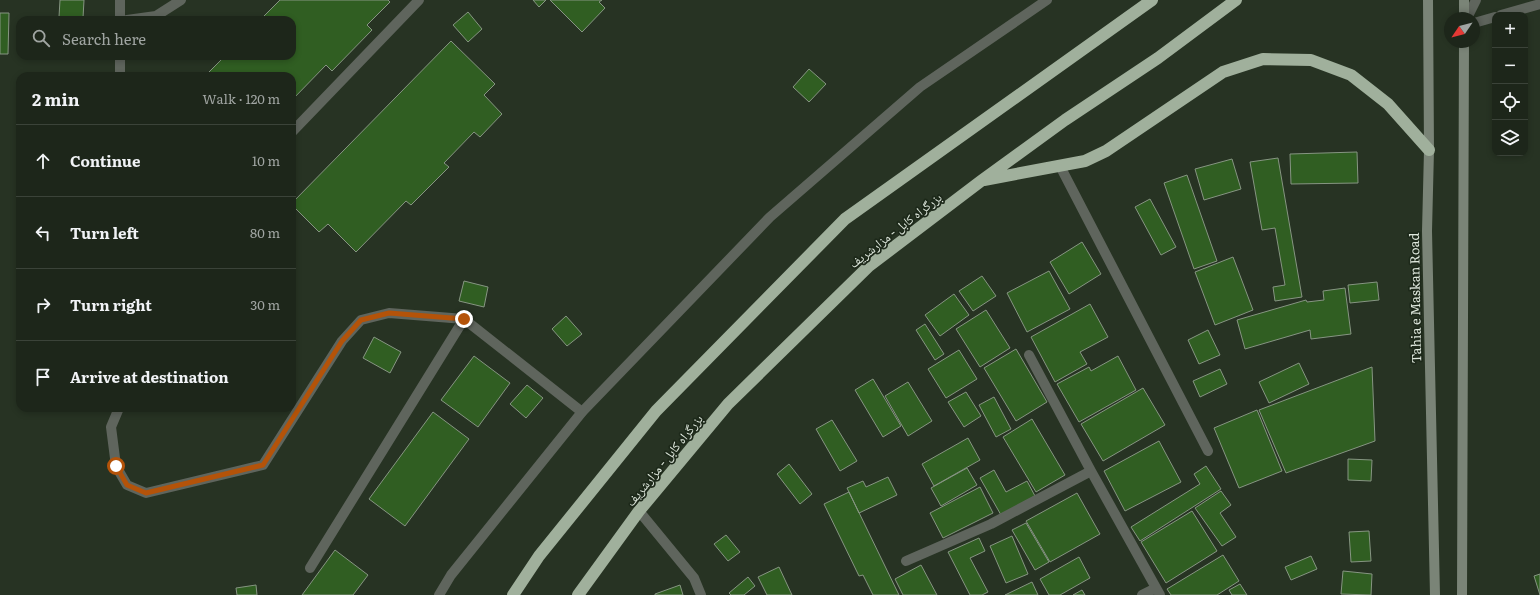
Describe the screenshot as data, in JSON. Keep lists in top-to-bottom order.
{
  "streets": {
    "highway": ["بزرگراه کابل - مزارشریف"],
    "main road": ["Tahia e Maskan Road"]
  },
  "north": "bottom left",
  "page": {
    "map_buttons": ["+", "−"],
    "search": "Search here",
    "heading": ["2 min", "Walk · 120 m"],
    "list": [
      ["Continue", "10 m"],
      ["Turn left", "80 m"],
      ["Turn right", "30 m"],
      "Arrive at destination"
    ]
  }
}
